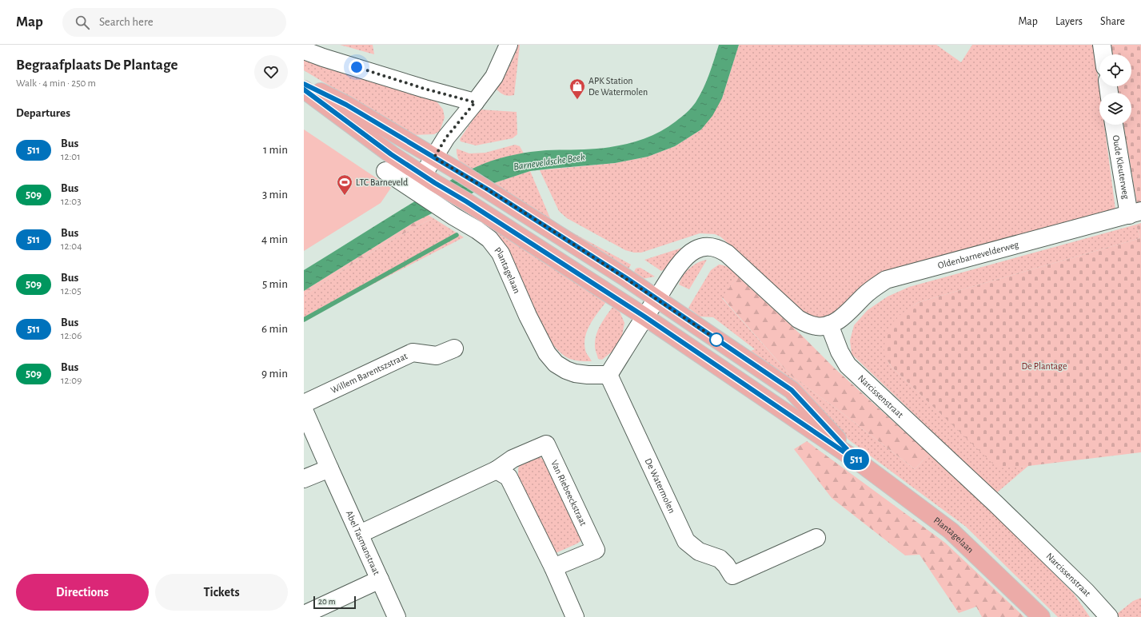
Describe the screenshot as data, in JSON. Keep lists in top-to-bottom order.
{
  "streets": {
    "main road": ["Plantagelaan"],
    "street": [
      "Oude Kleuterweg",
      "Oldenbarnevelderweg",
      "Willem Barentszstraat",
      "Narcissenstraat",
      "De Watermolen",
      "Van Riebeeckstraat",
      "Abel Tasmanstraat"
    ]
  },
  "crossings": [
    ["Oude Kleuterweg", "Oldenbarnevelderweg"],
    ["Oldenbarnevelderweg", "Narcissenstraat"],
    ["Plantagelaan", "De Watermolen"],
    ["Van Riebeeckstraat", "Abel Tasmanstraat"]
  ],
  "water": ["Barneveldsche Beek"],
  "parks": ["De Plantage"],
  "places": {
    "shop": ["APK Station De Watermolen"],
    "sports": ["LTC Barneveld"]
  },
  "lines": ["bus line 511"],
  "scale_bar": "20 m",
  "page": {
    "header": "Map",
    "search": "Search here",
    "nav": ["Map", "Layers", "Share"],
    "heading": [
      ["Begraafplaats De Plantage", "Walk · 4 min · 250 m"],
      "Departures"
    ],
    "on_map": "511",
    "list": [
      {
        "mark": "511",
        "name": "Bus",
        "note": "12:01",
        "value": "1 min"
      },
      {
        "mark": "509",
        "name": "Bus",
        "note": "12:03",
        "value": "3 min"
      },
      {
        "mark": "511",
        "name": "Bus",
        "note": "12:04",
        "value": "4 min"
      },
      {
        "mark": "509",
        "name": "Bus",
        "note": "12:05",
        "value": "5 min"
      },
      {
        "mark": "511",
        "name": "Bus",
        "note": "12:06",
        "value": "6 min"
      },
      {
        "mark": "509",
        "name": "Bus",
        "note": "12:09",
        "value": "9 min"
      }
    ],
    "buttons": ["Directions", "Tickets"],
    "scale": "20 m"
  }
}
